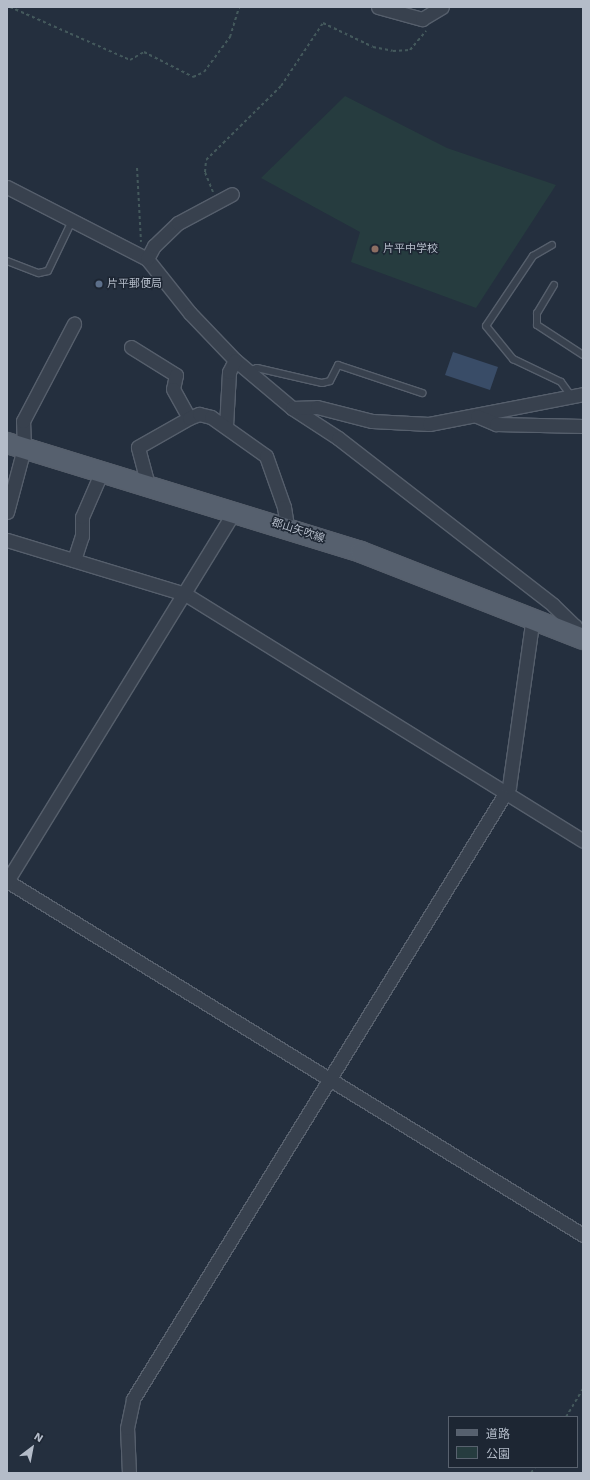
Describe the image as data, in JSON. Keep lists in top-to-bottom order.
{
  "streets": {
    "main road": ["郡山矢吹線"]
  },
  "places": ["片平中学校", "片平郵便局"],
  "legend": ["道路", "公園"],
  "north": "top right"
}
